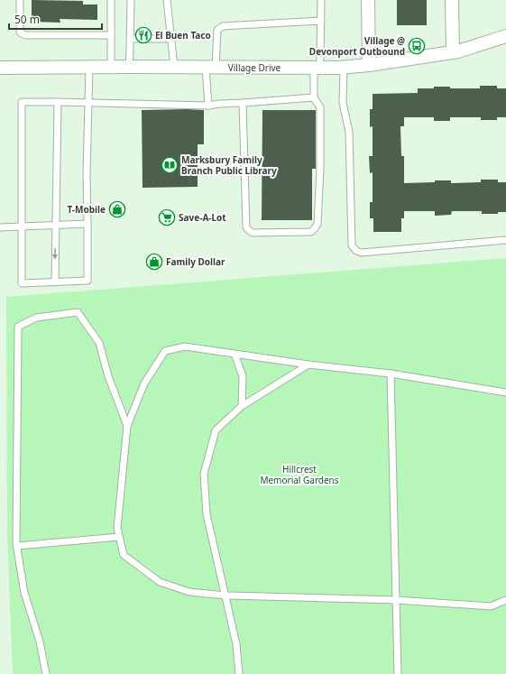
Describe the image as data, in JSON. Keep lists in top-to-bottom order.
{
  "streets": {
    "street": ["Village Drive"]
  },
  "parks": ["Hillcrest Memorial Gardens"],
  "places": {
    "restaurant": ["El Buen Taco"],
    "bus stop": ["Village @ Devonport Outbound"],
    "library": ["Marksbury Family Branch Public Library"],
    "shop": ["T-Mobile", "Family Dollar"],
    "supermarket": ["Save-A-Lot"]
  },
  "scale_bar": "50 m"
}
